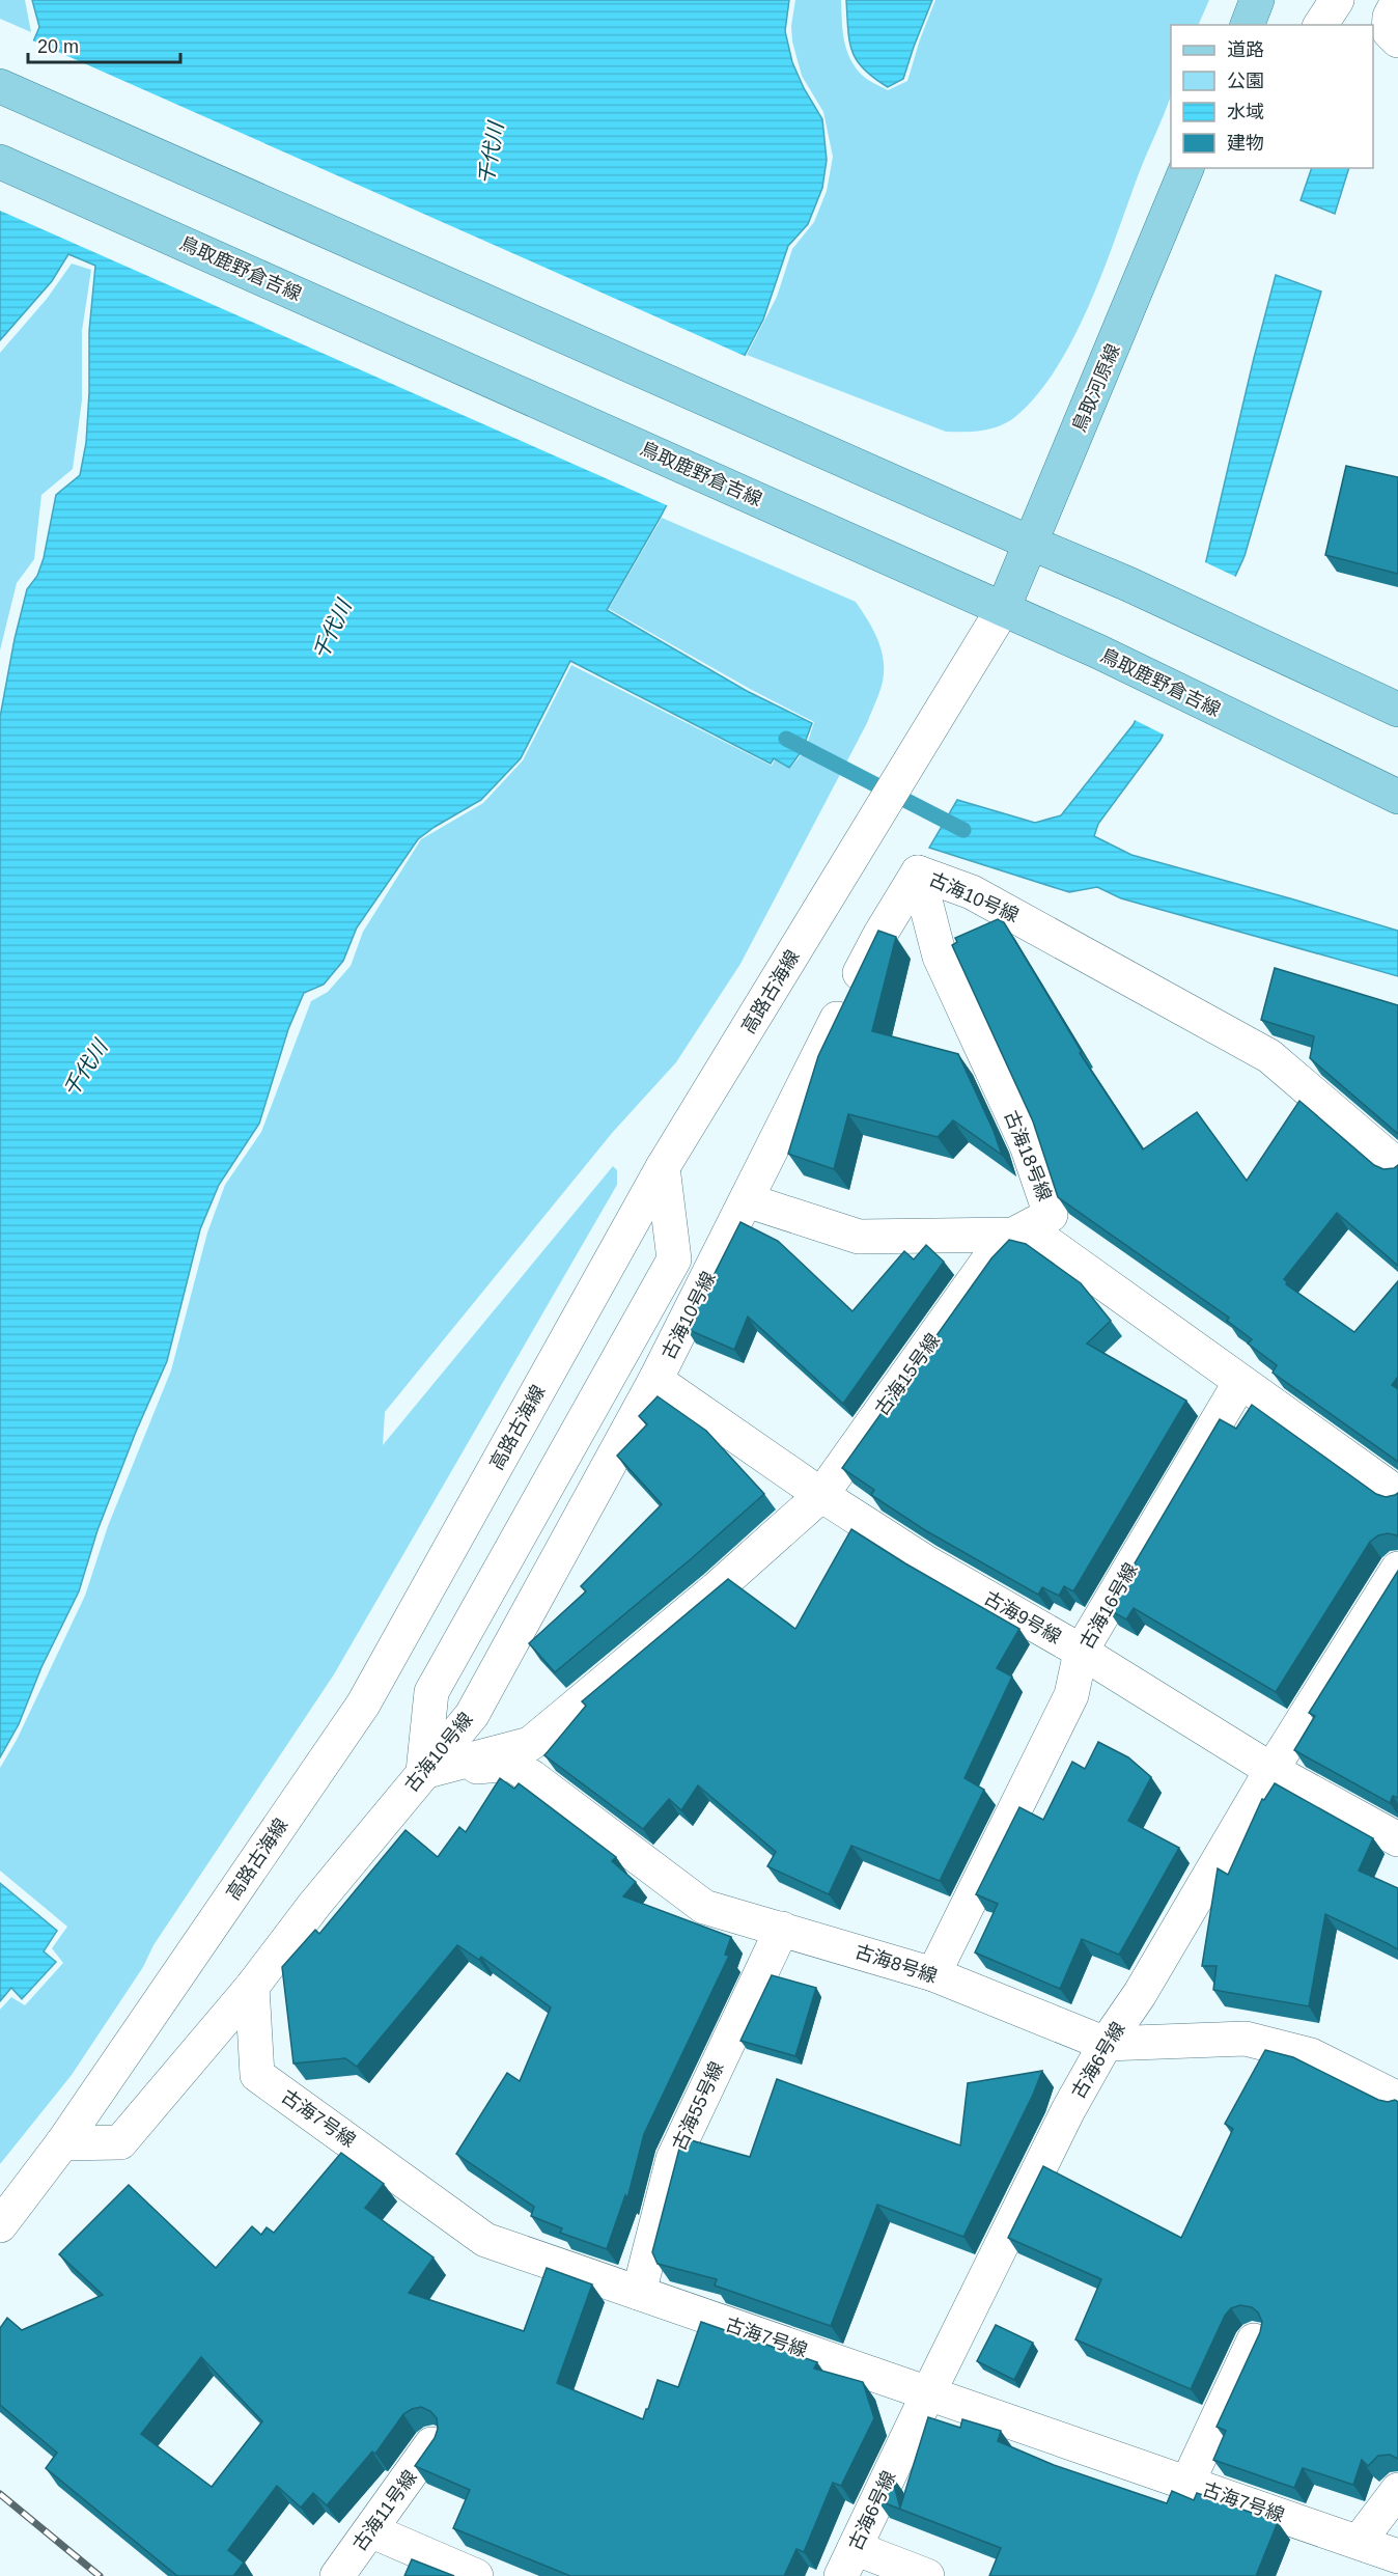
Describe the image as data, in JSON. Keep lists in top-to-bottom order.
{
  "streets": {
    "main road": ["鳥取鹿野倉吉線", "鳥取河原線"],
    "street": [
      "古海10号線",
      "高路古海線",
      "古海18号線",
      "古海15号線",
      "古海16号線",
      "古海9号線",
      "古海8号線",
      "古海6号線",
      "古海55号線",
      "古海7号線",
      "古海11号線"
    ]
  },
  "crossings": [
    ["鳥取鹿野倉吉線", "鳥取河原線"],
    ["鳥取鹿野倉吉線", "高路古海線"],
    ["鳥取河原線", "高路古海線"],
    ["古海10号線", "高路古海線"],
    ["古海10号線", "古海18号線"],
    ["古海10号線", "古海15号線"],
    ["古海10号線", "古海9号線"],
    ["古海10号線", "古海8号線"],
    ["古海10号線", "古海7号線"],
    ["古海18号線", "古海15号線"],
    ["古海15号線", "古海9号線"],
    ["古海15号線", "古海8号線"],
    ["古海16号線", "古海9号線"],
    ["古海16号線", "古海8号線"],
    ["古海9号線", "古海6号線"],
    ["古海8号線", "古海6号線"],
    ["古海8号線", "古海55号線"],
    ["古海6号線", "古海7号線"],
    ["古海55号線", "古海7号線"]
  ],
  "water": ["千代川"],
  "legend": [
    "道路",
    "公園",
    "水域",
    "建物"
  ],
  "scale_bar": "20 m"
}
